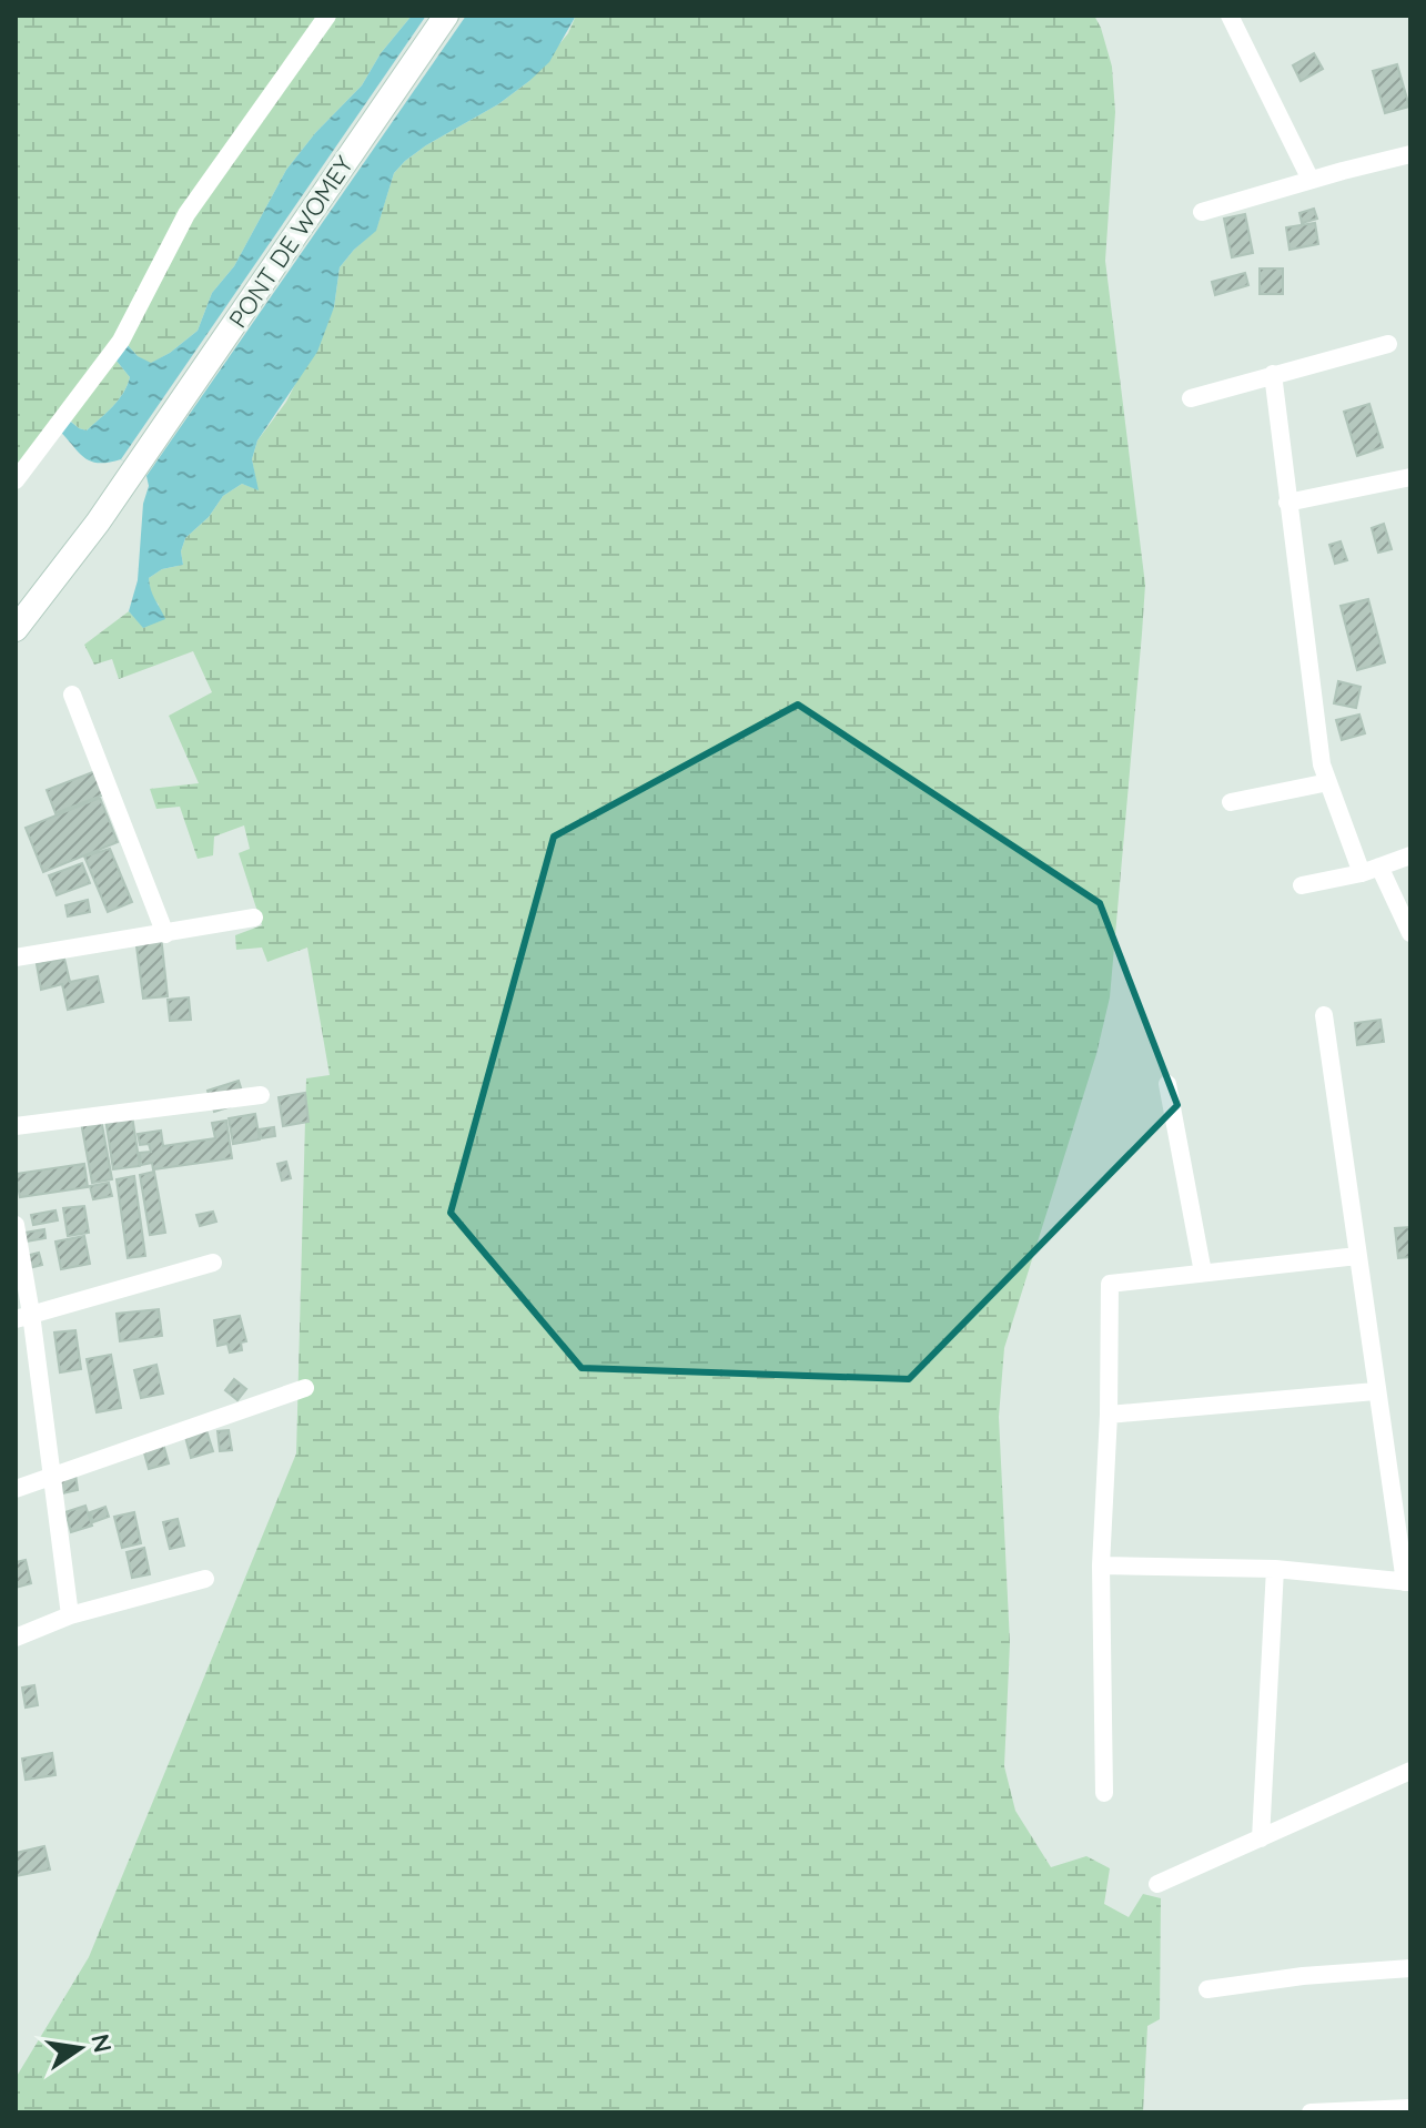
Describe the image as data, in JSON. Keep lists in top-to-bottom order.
{
  "streets": {
    "main road": ["PONT DE WOMEY"]
  },
  "north": "right"
}
